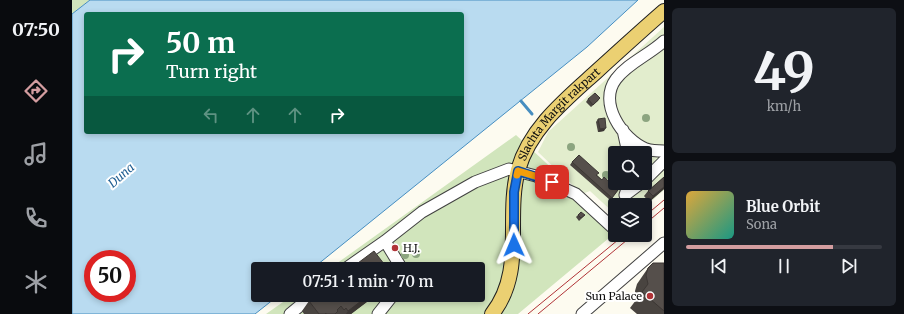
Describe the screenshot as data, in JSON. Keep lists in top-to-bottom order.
{
  "streets": {
    "main road": ["Slachta Margit rakpart"]
  },
  "water": ["Duna"],
  "places": ["H.J.", "Sun Palace"],
  "page": {
    "tabs": "07:50",
    "tile": ["49", "km/h"],
    "turn": ["50 m", "Turn right"],
    "song": ["Blue Orbit", "Sona"],
    "limit": "50",
    "trip": "07:51 · 1 min · 70 m"
  }
}
